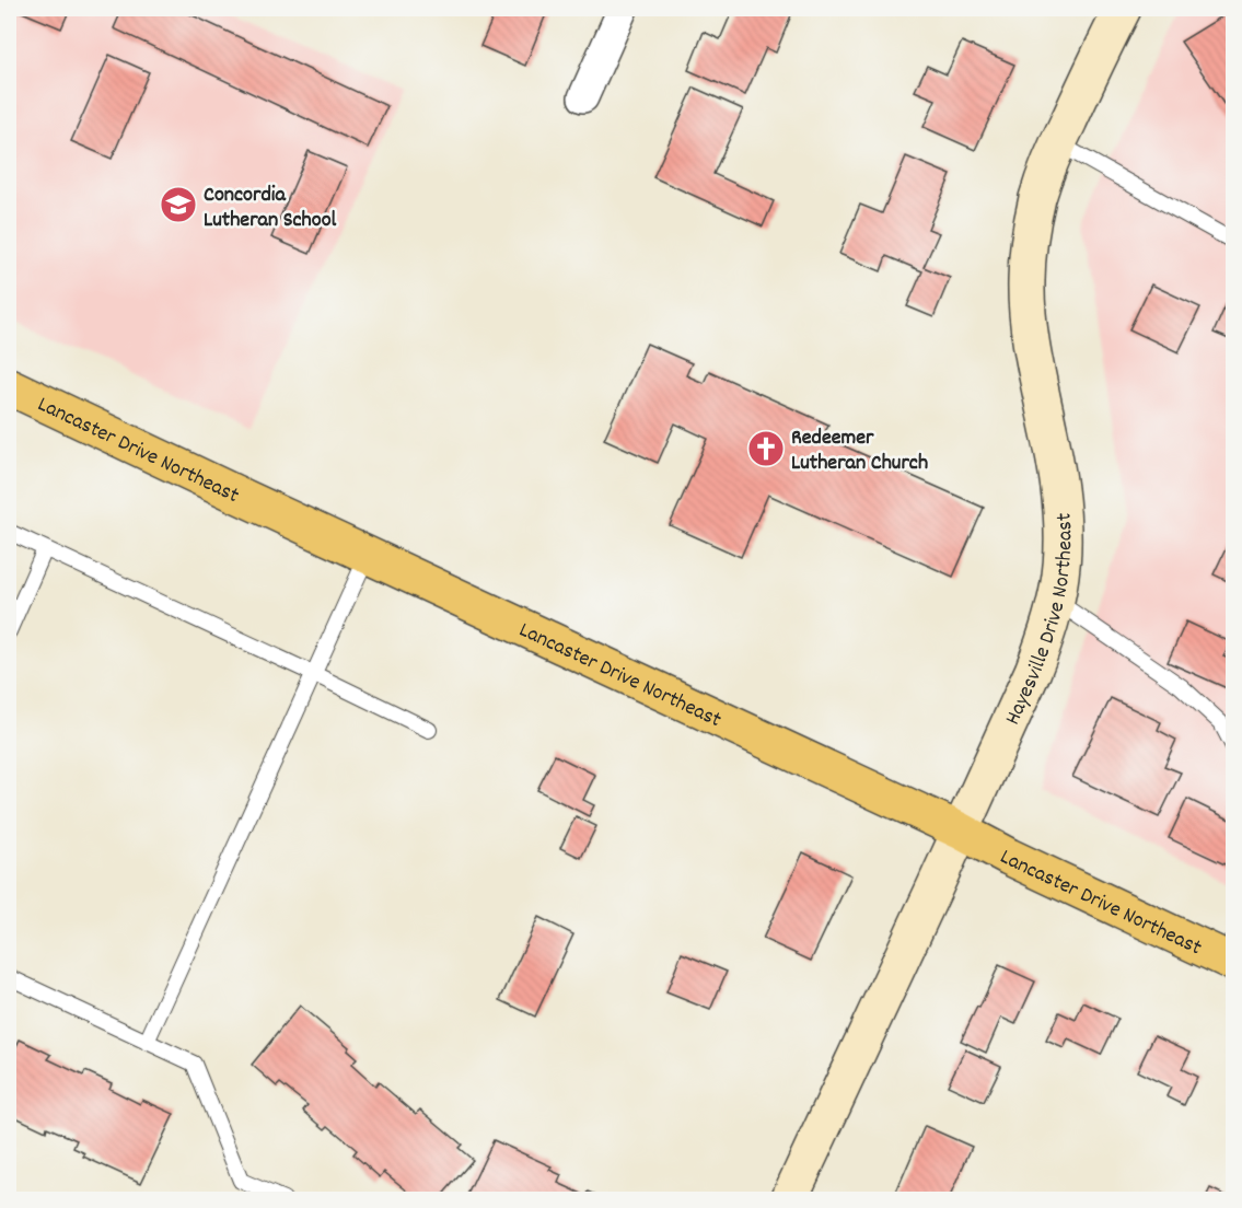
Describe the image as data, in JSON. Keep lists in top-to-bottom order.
{
  "streets": {
    "main road": ["Lancaster Drive Northeast"],
    "street": ["Hayesville Drive Northeast"]
  },
  "crossings": [
    ["Lancaster Drive Northeast", "Hayesville Drive Northeast"]
  ],
  "places": {
    "school or university": ["Concordia Lutheran School"],
    "church": ["Redeemer Lutheran Church"]
  }
}
